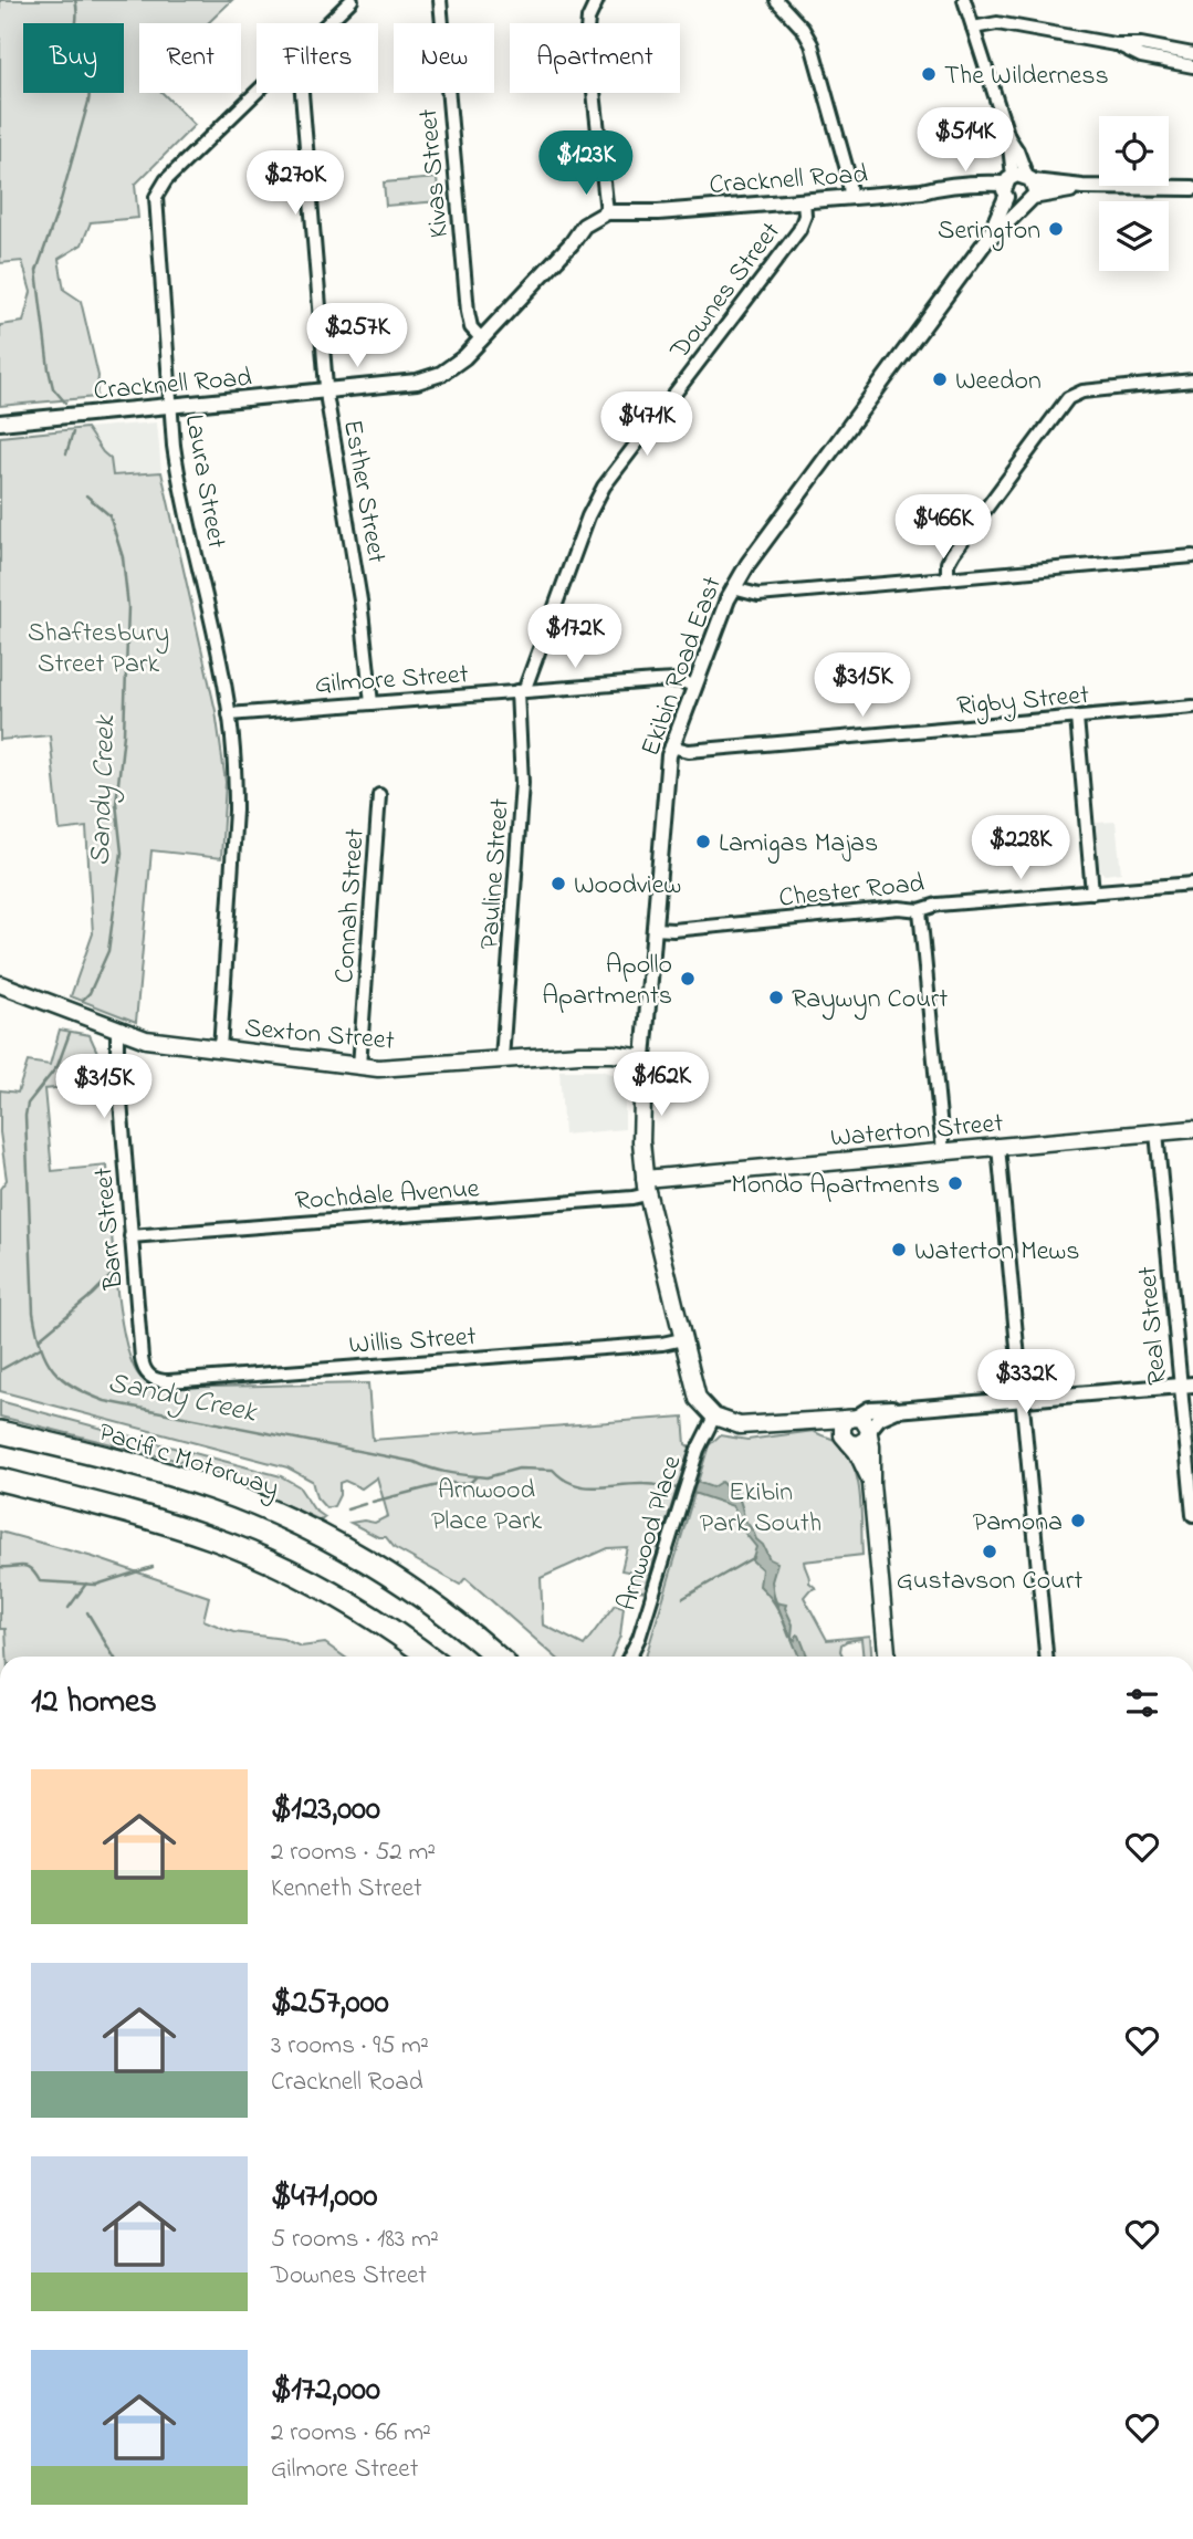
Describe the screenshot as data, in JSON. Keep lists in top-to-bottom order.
{
  "streets": {
    "highway": ["Pacific Motorway"],
    "main road": ["Ekibin Road East", "Sexton Street", "Waterton Street"],
    "street": [
      "Kivas Street",
      "Cracknell Road",
      "Downes Street",
      "Laura Street",
      "Esther Street",
      "Gilmore Street",
      "Rigby Street",
      "Pauline Street",
      "Chester Road",
      "Connah Street",
      "Rochdale Avenue",
      "Barr Street",
      "Real Street",
      "Willis Street",
      "Arnwood Place"
    ]
  },
  "crossings": [
    ["Kivas Street", "Cracknell Road"],
    ["Cracknell Road", "Downes Street"],
    ["Cracknell Road", "Laura Street"],
    ["Cracknell Road", "Esther Street"],
    ["Cracknell Road", "Ekibin Road East"],
    ["Downes Street", "Gilmore Street"],
    ["Downes Street", "Pauline Street"],
    ["Laura Street", "Gilmore Street"],
    ["Laura Street", "Sexton Street"],
    ["Esther Street", "Gilmore Street"],
    ["Ekibin Road East", "Gilmore Street"],
    ["Ekibin Road East", "Rigby Street"],
    ["Ekibin Road East", "Chester Road"],
    ["Ekibin Road East", "Sexton Street"],
    ["Ekibin Road East", "Waterton Street"],
    ["Ekibin Road East", "Rochdale Avenue"],
    ["Ekibin Road East", "Willis Street"],
    ["Ekibin Road East", "Arnwood Place"],
    ["Gilmore Street", "Pauline Street"],
    ["Pauline Street", "Sexton Street"],
    ["Connah Street", "Sexton Street"],
    ["Sexton Street", "Barr Street"],
    ["Waterton Street", "Rochdale Avenue"],
    ["Waterton Street", "Real Street"],
    ["Rochdale Avenue", "Barr Street"],
    ["Barr Street", "Willis Street"]
  ],
  "water": ["Sandy Creek"],
  "parks": ["Shaftesbury Street Park", "Arnwood Place Park", "Ekibin Park South"],
  "places": [
    "The Wilderness",
    "Serington",
    "Weedon",
    "Lamigas Majas",
    "Woodview",
    "Apollo Apartments",
    "Raywyn Court",
    "Mondo Apartments",
    "Waterton Mews",
    "Pamona",
    "Gustavson Court"
  ],
  "page": {
    "chip": [
      "Buy",
      "Rent",
      "Filters",
      "New",
      "Apartment"
    ],
    "price": [
      "$514K",
      "$123K",
      "$270K",
      "$257K",
      "$471K",
      "$466K",
      "$172K",
      "$315K",
      "$228K",
      "$162K",
      "$315K",
      "$332K"
    ],
    "heading": "12 homes",
    "list": [
      {
        "name": "$123,000",
        "note": "2 rooms · 52 m² · Kenneth Street"
      },
      {
        "name": "$257,000",
        "note": "3 rooms · 95 m² · Cracknell Road"
      },
      {
        "name": "$471,000",
        "note": "5 rooms · 183 m² · Downes Street"
      },
      {
        "name": "$172,000",
        "note": "2 rooms · 66 m² · Gilmore Street"
      }
    ]
  }
}
